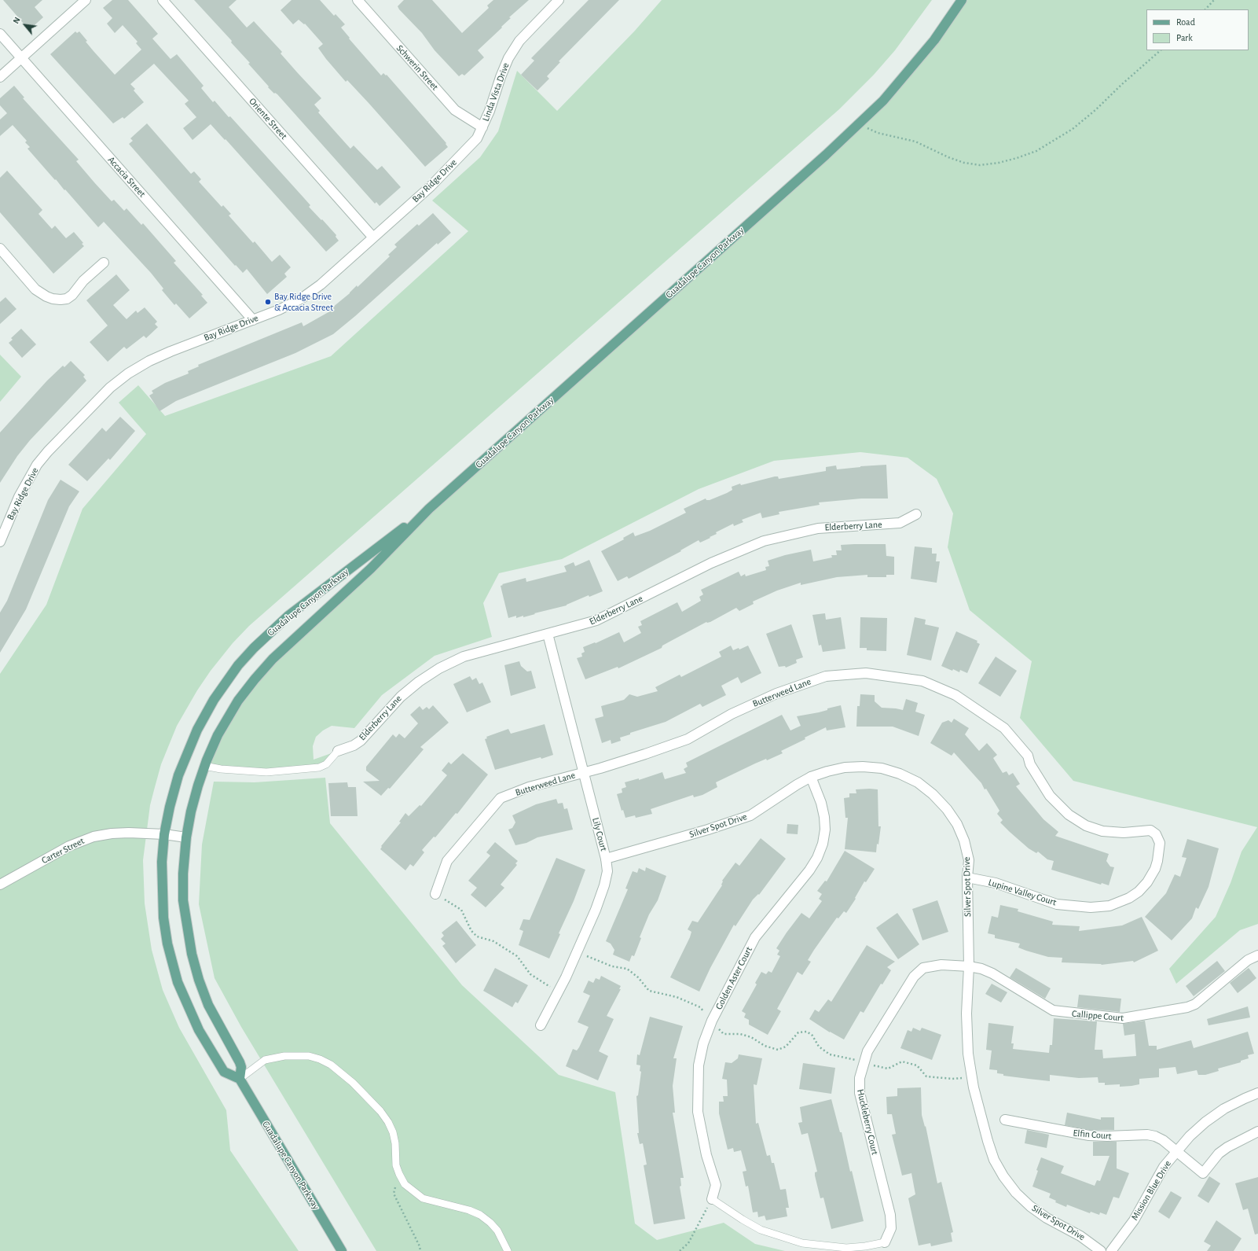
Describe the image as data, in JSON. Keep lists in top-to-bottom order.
{
  "streets": {
    "main road": ["Guadalupe Canyon Parkway"],
    "street": [
      "Schwerin Street",
      "Linda Vista Drive",
      "Oriente Street",
      "Accacia Street",
      "Bay Ridge Drive",
      "Elderberry Lane",
      "Butterweed Lane",
      "Silver Spot Drive",
      "Lily Court",
      "Carter Street",
      "Lupine Valley Court",
      "Golden Aster Court",
      "Callippe Court",
      "Huckleberry Court",
      "Elfin Court",
      "Mission Blue Drive"
    ]
  },
  "crossings": [
    ["Schwerin Street", "Linda Vista Drive"],
    ["Schwerin Street", "Bay Ridge Drive"],
    ["Linda Vista Drive", "Bay Ridge Drive"],
    ["Oriente Street", "Bay Ridge Drive"],
    ["Accacia Street", "Bay Ridge Drive"],
    ["Guadalupe Canyon Parkway", "Carter Street"],
    ["Elderberry Lane", "Lily Court"],
    ["Butterweed Lane", "Lily Court"],
    ["Butterweed Lane", "Lupine Valley Court"],
    ["Silver Spot Drive", "Lily Court"],
    ["Silver Spot Drive", "Lupine Valley Court"],
    ["Silver Spot Drive", "Golden Aster Court"],
    ["Silver Spot Drive", "Callippe Court"],
    ["Silver Spot Drive", "Huckleberry Court"],
    ["Callippe Court", "Huckleberry Court"],
    ["Elfin Court", "Mission Blue Drive"]
  ],
  "places": ["Bay Ridge Drive & Accacia Street"],
  "legend": ["Road", "Park"],
  "north": "top left"
}
